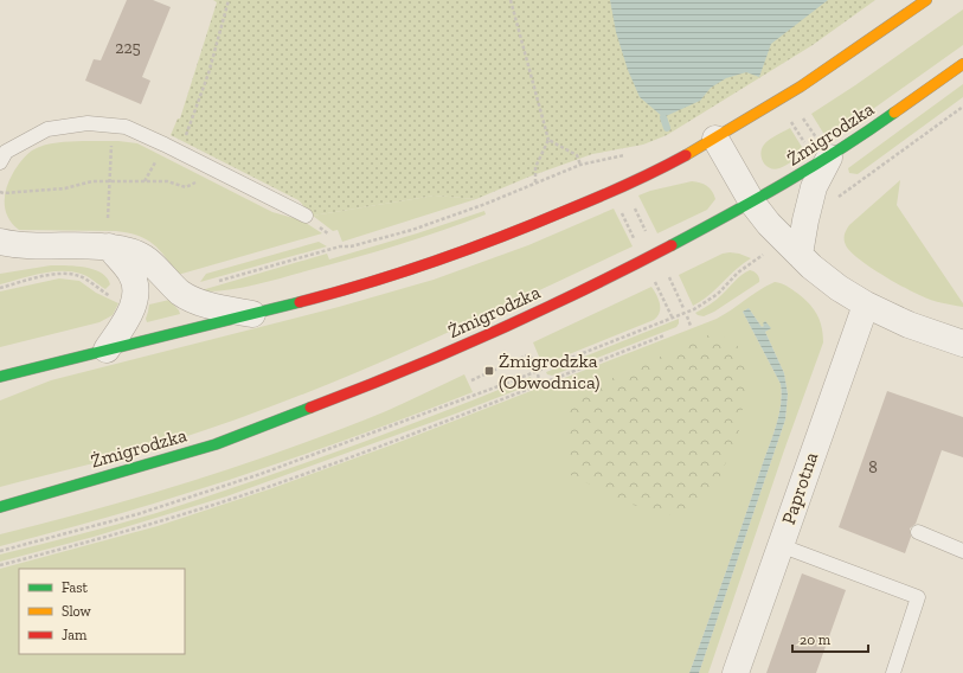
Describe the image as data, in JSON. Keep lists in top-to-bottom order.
{
  "streets": {
    "main road": ["Żmigrodzka"],
    "street": ["Paprotna"]
  },
  "places": {
    "transit": ["Żmigrodzka (Obwodnica)"]
  },
  "house_numbers": ["225", "8"],
  "legend": ["Fast", "Slow", "Jam"],
  "scale_bar": "20 m"
}
